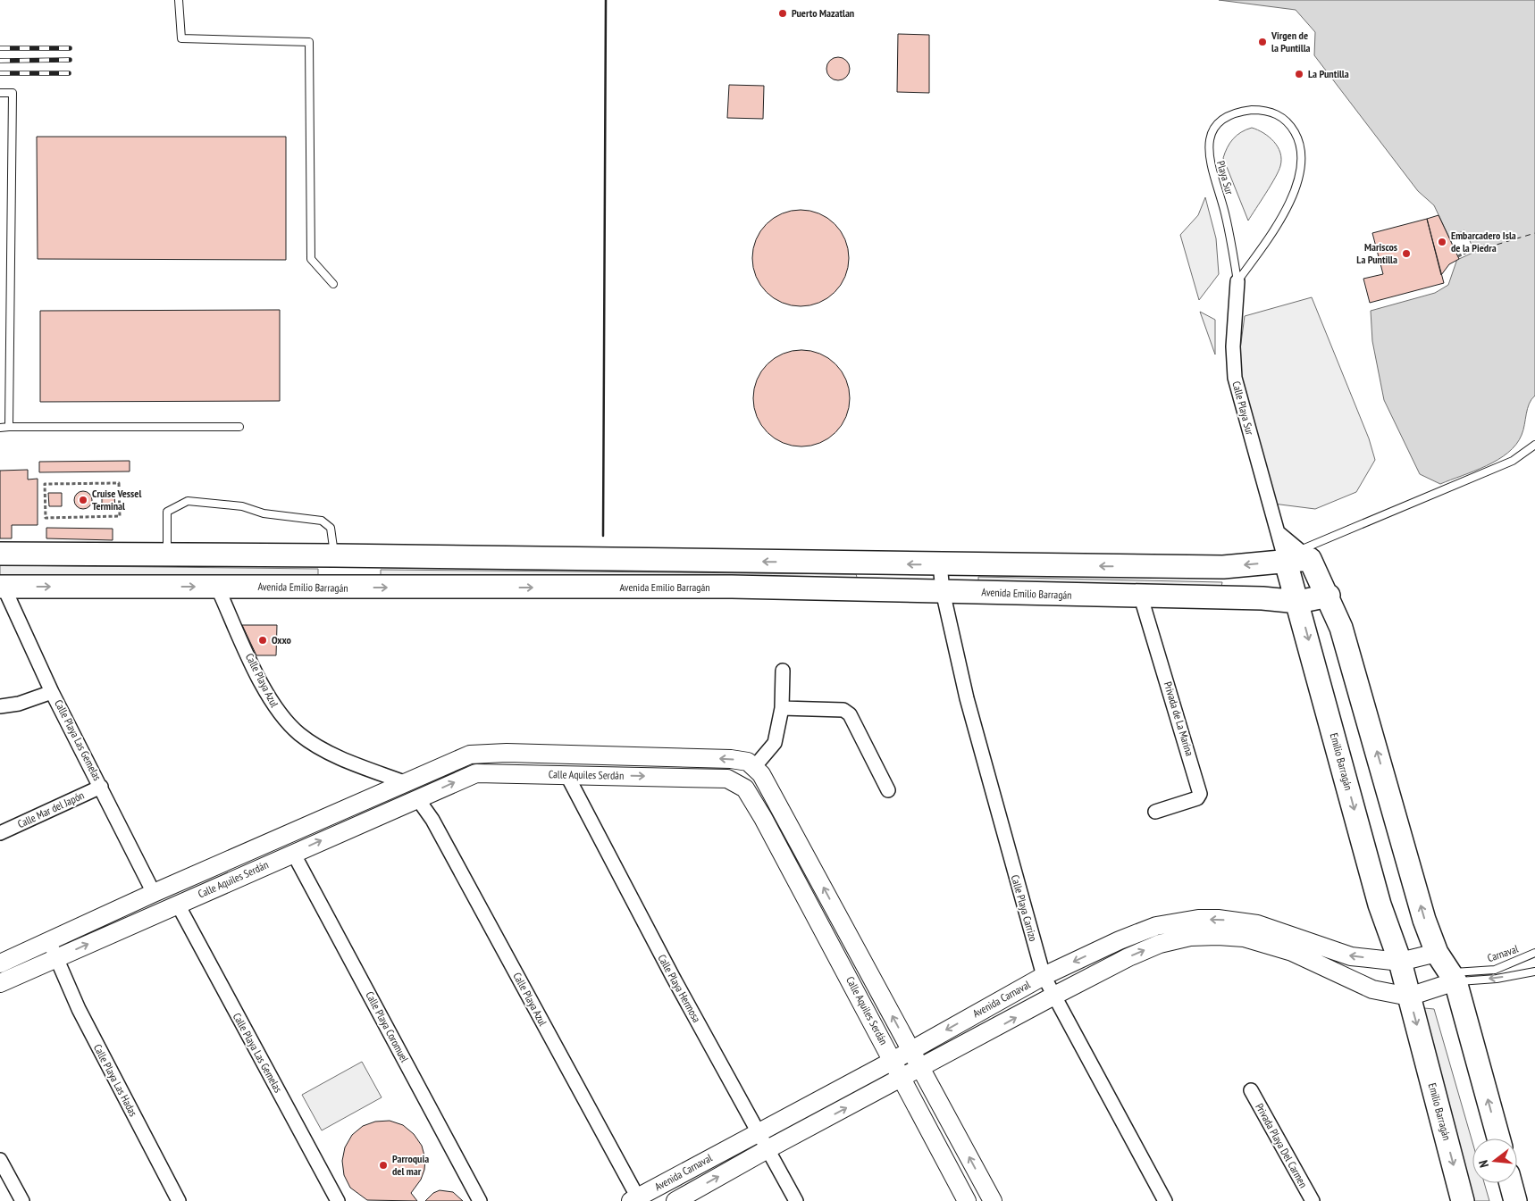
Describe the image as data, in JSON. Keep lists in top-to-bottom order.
{
  "streets": {
    "main road": ["Avenida Emilio Barragán", "Emilio Barragán"],
    "street": [
      "Calle Playa Sur",
      "Calle Playa Azul",
      "Privada de La Marina",
      "Calle Playa Las Gemelas",
      "Calle Aquiles Serdán",
      "Calle Mar del Japón",
      "Calle Playa Carrizo",
      "Calle Playa Hermosa",
      "Avenida Carnaval",
      "Calle Playa Coromuel",
      "Calle Playa Las Hadas",
      "Privada Playa Del Carmen"
    ],
    "lane": ["Playa Sur", "Carnaval"]
  },
  "crossings": [
    ["Playa Sur", "Calle Playa Sur"],
    ["Calle Playa Sur", "Emilio Barragán"],
    ["Avenida Emilio Barragán", "Calle Playa Azul"],
    ["Avenida Emilio Barragán", "Privada de La Marina"],
    ["Avenida Emilio Barragán", "Calle Playa Las Gemelas"],
    ["Avenida Emilio Barragán", "Emilio Barragán"],
    ["Avenida Emilio Barragán", "Calle Playa Carrizo"],
    ["Calle Playa Azul", "Calle Aquiles Serdán"],
    ["Calle Playa Azul", "Avenida Carnaval"],
    ["Calle Playa Las Gemelas", "Calle Aquiles Serdán"],
    ["Calle Playa Las Gemelas", "Calle Mar del Japón"],
    ["Emilio Barragán", "Avenida Carnaval"],
    ["Calle Aquiles Serdán", "Calle Playa Hermosa"],
    ["Calle Aquiles Serdán", "Avenida Carnaval"],
    ["Calle Aquiles Serdán", "Calle Playa Coromuel"],
    ["Calle Aquiles Serdán", "Calle Playa Las Hadas"],
    ["Calle Playa Carrizo", "Avenida Carnaval"],
    ["Calle Playa Hermosa", "Avenida Carnaval"]
  ],
  "places": [
    "Puerto Mazatlan",
    "Virgen de la Puntilla",
    "La Puntilla",
    "Embarcadero Isla de la Piedra",
    "Mariscos La Puntilla",
    "Cruise Vessel Terminal",
    "Oxxo",
    "Parroquia del mar"
  ],
  "north": "left"
}
